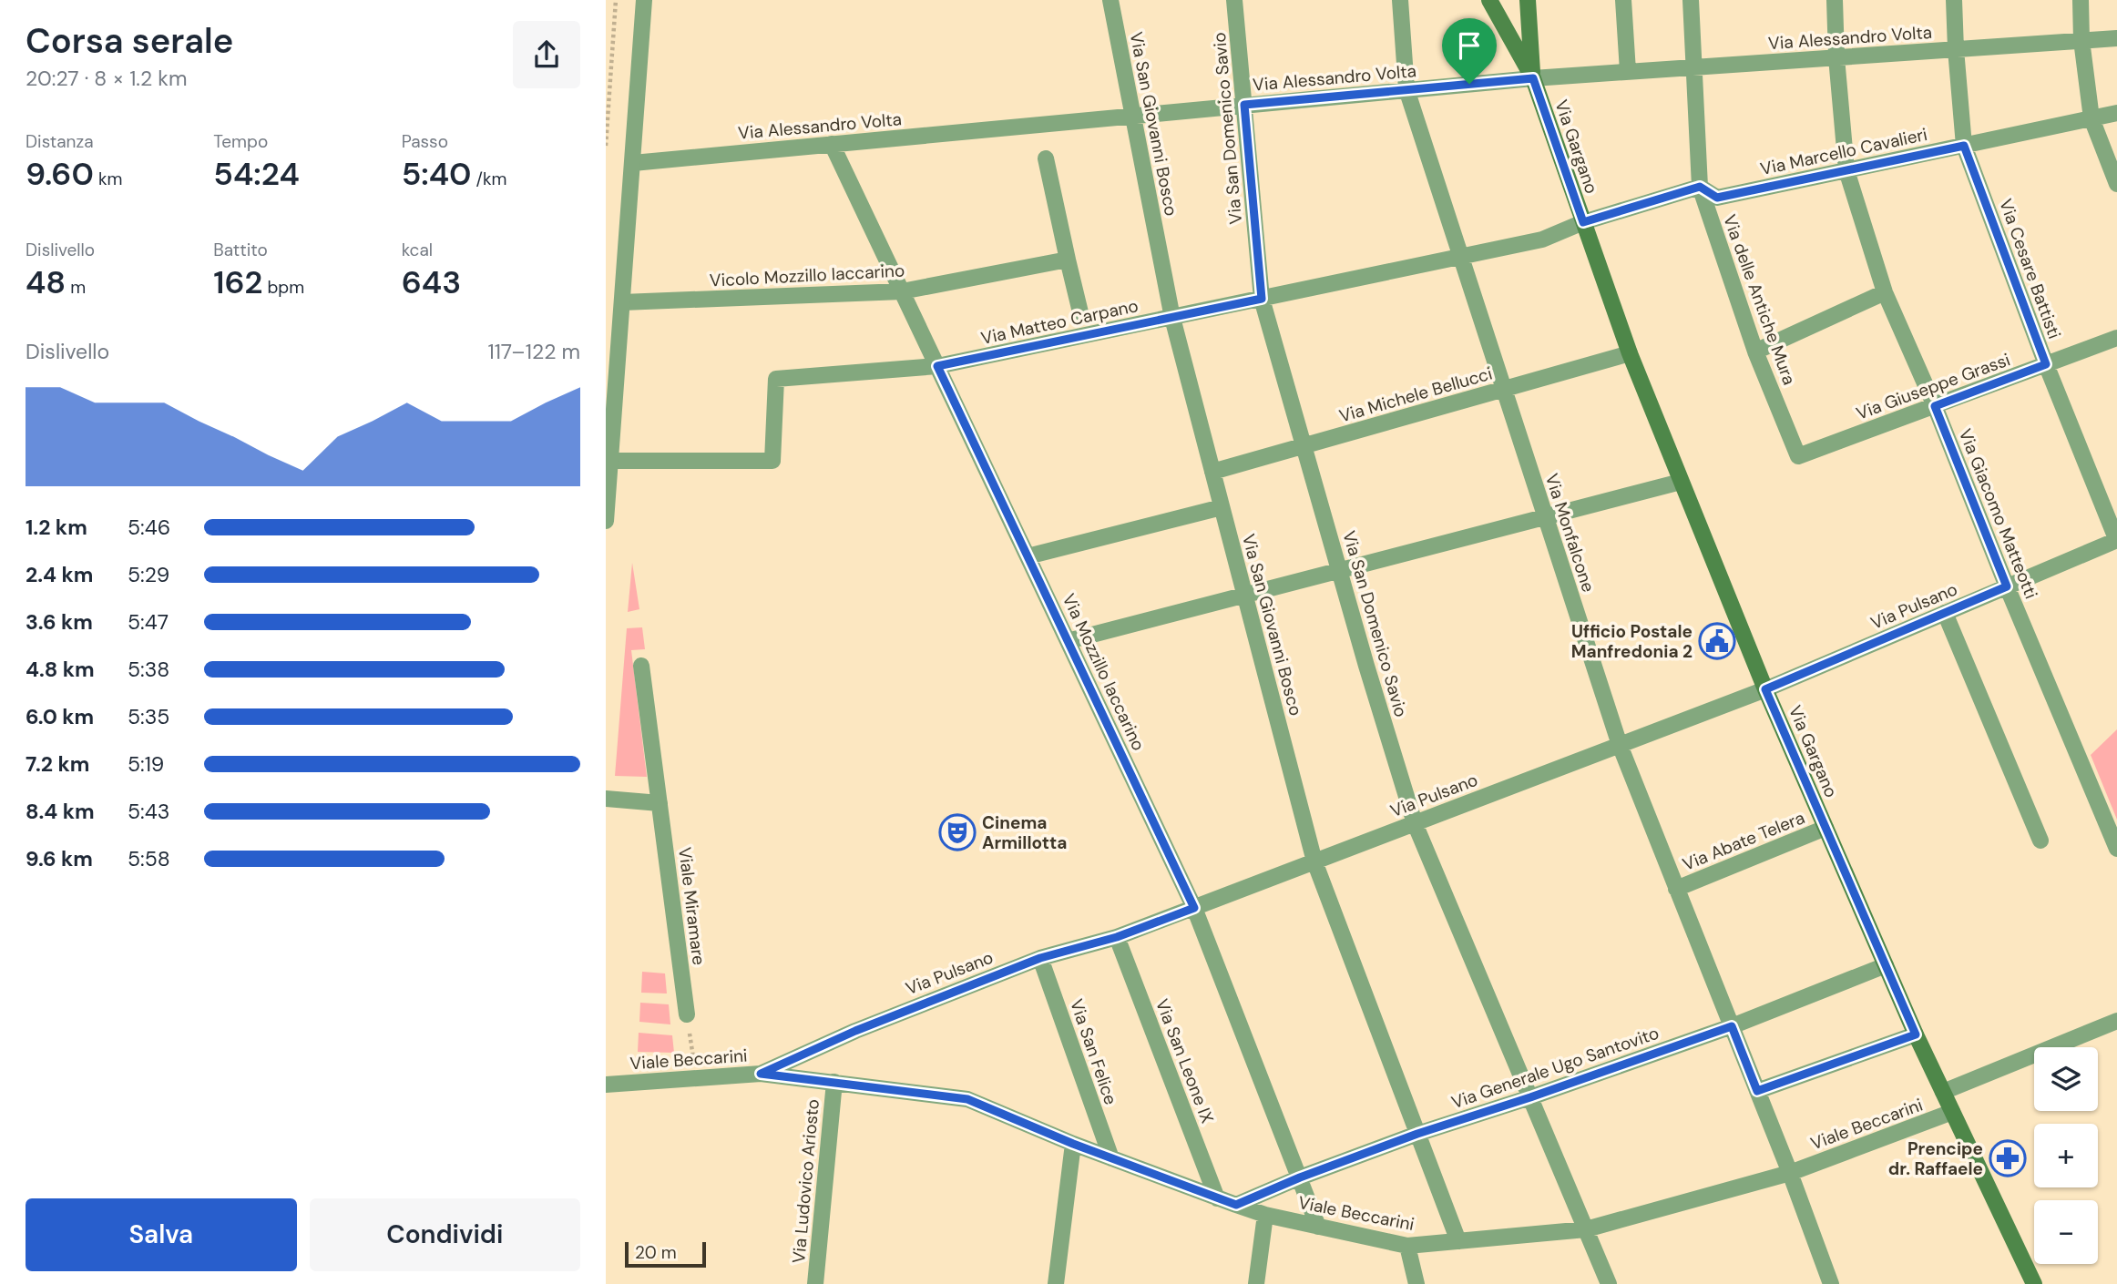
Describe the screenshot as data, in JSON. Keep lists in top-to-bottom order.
{
  "streets": {
    "main road": ["Via Gargano"],
    "street": [
      "Via Alessandro Volta",
      "Via San Giovanni Bosco",
      "Via San Domenico Savio",
      "Via Marcello Cavalieri",
      "Via Cesare Battisti",
      "Vicolo Mozzillo Iaccarino",
      "Via delle Antiche Mura",
      "Via Matteo Carpano",
      "Via Giuseppe Grassi",
      "Via Michele Bellucci",
      "Via Giacomo Matteotti",
      "Via Monfalcone",
      "Via Pulsano",
      "Via Mozzillo Iaccarino",
      "Via Abate Telera",
      "Viale Miramare",
      "Via San Felice",
      "Viale Beccarini",
      "Via San Leone IX",
      "Via Generale Ugo Santovito",
      "Via Ludovico Ariosto"
    ]
  },
  "crossings": [
    ["Via Alessandro Volta", "Via San Giovanni Bosco"],
    ["Via Alessandro Volta", "Via San Domenico Savio"],
    ["Via Alessandro Volta", "Via Gargano"],
    ["Via Alessandro Volta", "Via Cesare Battisti"],
    ["Via Alessandro Volta", "Via delle Antiche Mura"],
    ["Via Alessandro Volta", "Via Giacomo Matteotti"],
    ["Via Alessandro Volta", "Via Monfalcone"],
    ["Via Alessandro Volta", "Via Mozzillo Iaccarino"],
    ["Via San Giovanni Bosco", "Via Matteo Carpano"],
    ["Via San Giovanni Bosco", "Via Michele Bellucci"],
    ["Via San Giovanni Bosco", "Via Pulsano"],
    ["Via San Giovanni Bosco", "Viale Beccarini"],
    ["Via San Giovanni Bosco", "Via Generale Ugo Santovito"],
    ["Via San Domenico Savio", "Via Matteo Carpano"],
    ["Via San Domenico Savio", "Via Michele Bellucci"],
    ["Via San Domenico Savio", "Via Pulsano"],
    ["Via San Domenico Savio", "Viale Beccarini"],
    ["Via San Domenico Savio", "Via Generale Ugo Santovito"],
    ["Via Gargano", "Via Matteo Carpano"],
    ["Via Gargano", "Via Michele Bellucci"],
    ["Via Gargano", "Via Pulsano"],
    ["Via Gargano", "Via Abate Telera"],
    ["Via Gargano", "Viale Beccarini"],
    ["Via Gargano", "Via Generale Ugo Santovito"],
    ["Via Marcello Cavalieri", "Via Cesare Battisti"],
    ["Via Marcello Cavalieri", "Via delle Antiche Mura"],
    ["Via Marcello Cavalieri", "Via Giacomo Matteotti"],
    ["Via Cesare Battisti", "Via Giuseppe Grassi"],
    ["Via Cesare Battisti", "Via Pulsano"],
    ["Vicolo Mozzillo Iaccarino", "Via Mozzillo Iaccarino"],
    ["Via delle Antiche Mura", "Via Giuseppe Grassi"],
    ["Via Matteo Carpano", "Via Monfalcone"],
    ["Via Matteo Carpano", "Via Mozzillo Iaccarino"],
    ["Via Giuseppe Grassi", "Via Giacomo Matteotti"],
    ["Via Michele Bellucci", "Via Monfalcone"],
    ["Via Giacomo Matteotti", "Via Pulsano"],
    ["Via Monfalcone", "Via Pulsano"],
    ["Via Monfalcone", "Via Abate Telera"],
    ["Via Monfalcone", "Viale Beccarini"],
    ["Via Monfalcone", "Via Generale Ugo Santovito"],
    ["Via Pulsano", "Via Mozzillo Iaccarino"],
    ["Via Pulsano", "Via San Felice"],
    ["Via Pulsano", "Viale Beccarini"],
    ["Via Pulsano", "Via San Leone IX"],
    ["Via Mozzillo Iaccarino", "Viale Beccarini"],
    ["Via Mozzillo Iaccarino", "Via Generale Ugo Santovito"],
    ["Via San Felice", "Viale Beccarini"],
    ["Viale Beccarini", "Via San Leone IX"],
    ["Viale Beccarini", "Via Generale Ugo Santovito"],
    ["Viale Beccarini", "Via Ludovico Ariosto"]
  ],
  "places": {
    "public building": ["Ufficio Postale Manfredonia 2"],
    "theatre": ["Cinema Armillotta"],
    "pharmacy": ["Prencipe dr. Raffaele"]
  },
  "scale_bar": "20 m",
  "page": {
    "heading": ["Corsa serale", "20:27 · 8 × 1.2 km"],
    "stats": [
      ["Distanza", "9.60 km"],
      ["Tempo", "54:24"],
      ["Passo", "5:40 /km"],
      ["Dislivello", "48 m"],
      ["Battito", "162 bpm"],
      ["kcal", "643"]
    ],
    "chart": ["Dislivello", "117–122 m"],
    "list": [
      {
        "name": "1.2 km",
        "note": "5:46"
      },
      {
        "name": "2.4 km",
        "note": "5:29"
      },
      {
        "name": "3.6 km",
        "note": "5:47"
      },
      {
        "name": "4.8 km",
        "note": "5:38"
      },
      {
        "name": "6.0 km",
        "note": "5:35"
      },
      {
        "name": "7.2 km",
        "note": "5:19"
      },
      {
        "name": "8.4 km",
        "note": "5:43"
      },
      {
        "name": "9.6 km",
        "note": "5:58"
      }
    ],
    "map_buttons": ["+", "−"],
    "buttons": ["Salva", "Condividi"],
    "scale": "20 m"
  }
}
